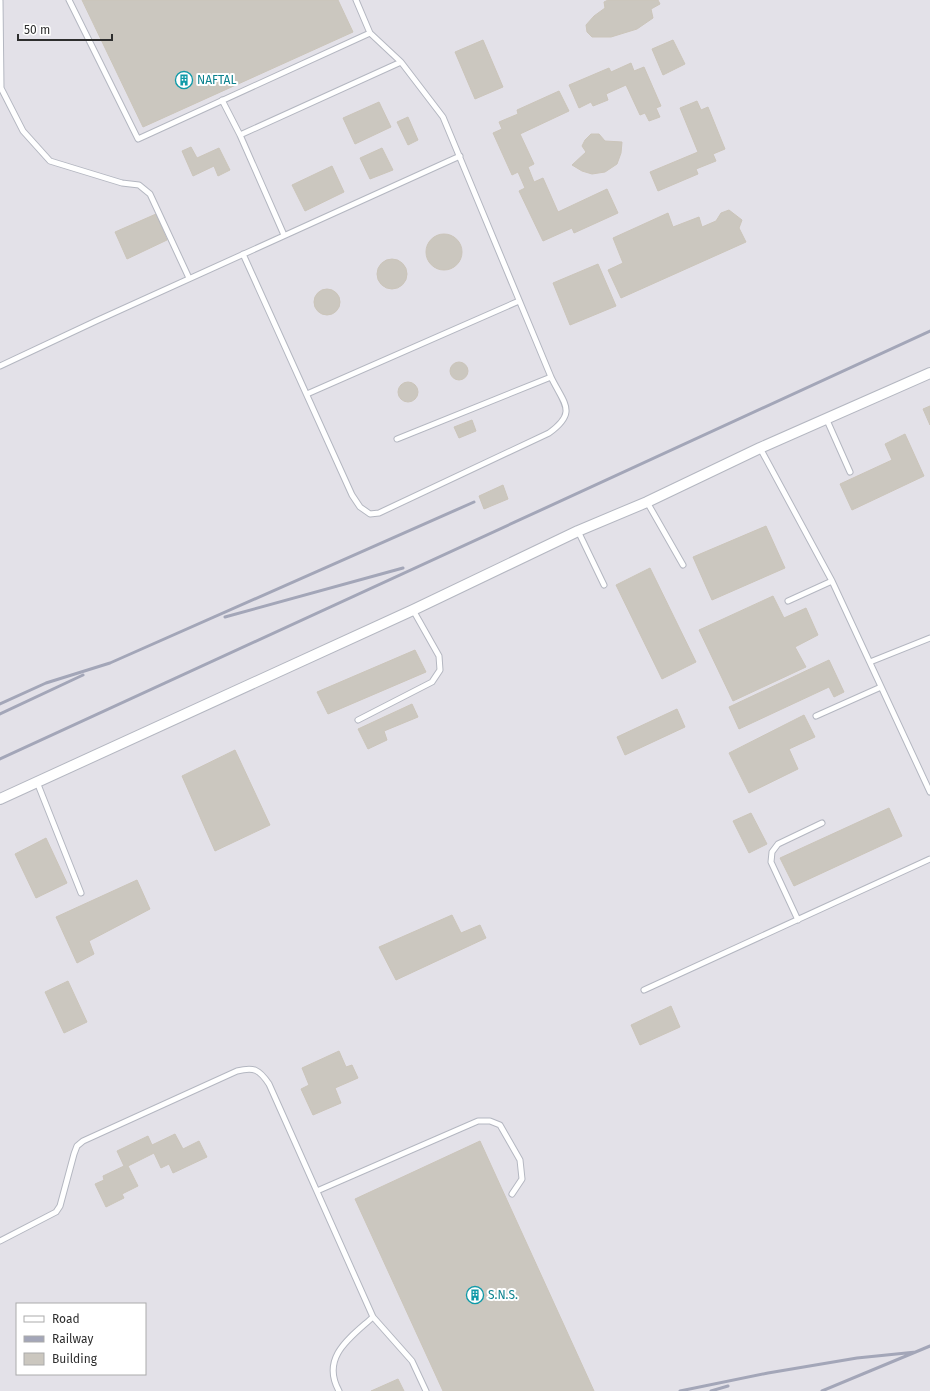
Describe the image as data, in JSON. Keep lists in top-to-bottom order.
{
  "places": {
    "building": ["NAFTAL", "S.N.S."]
  },
  "legend": ["Road", "Railway", "Building"],
  "scale_bar": "50 m"
}
